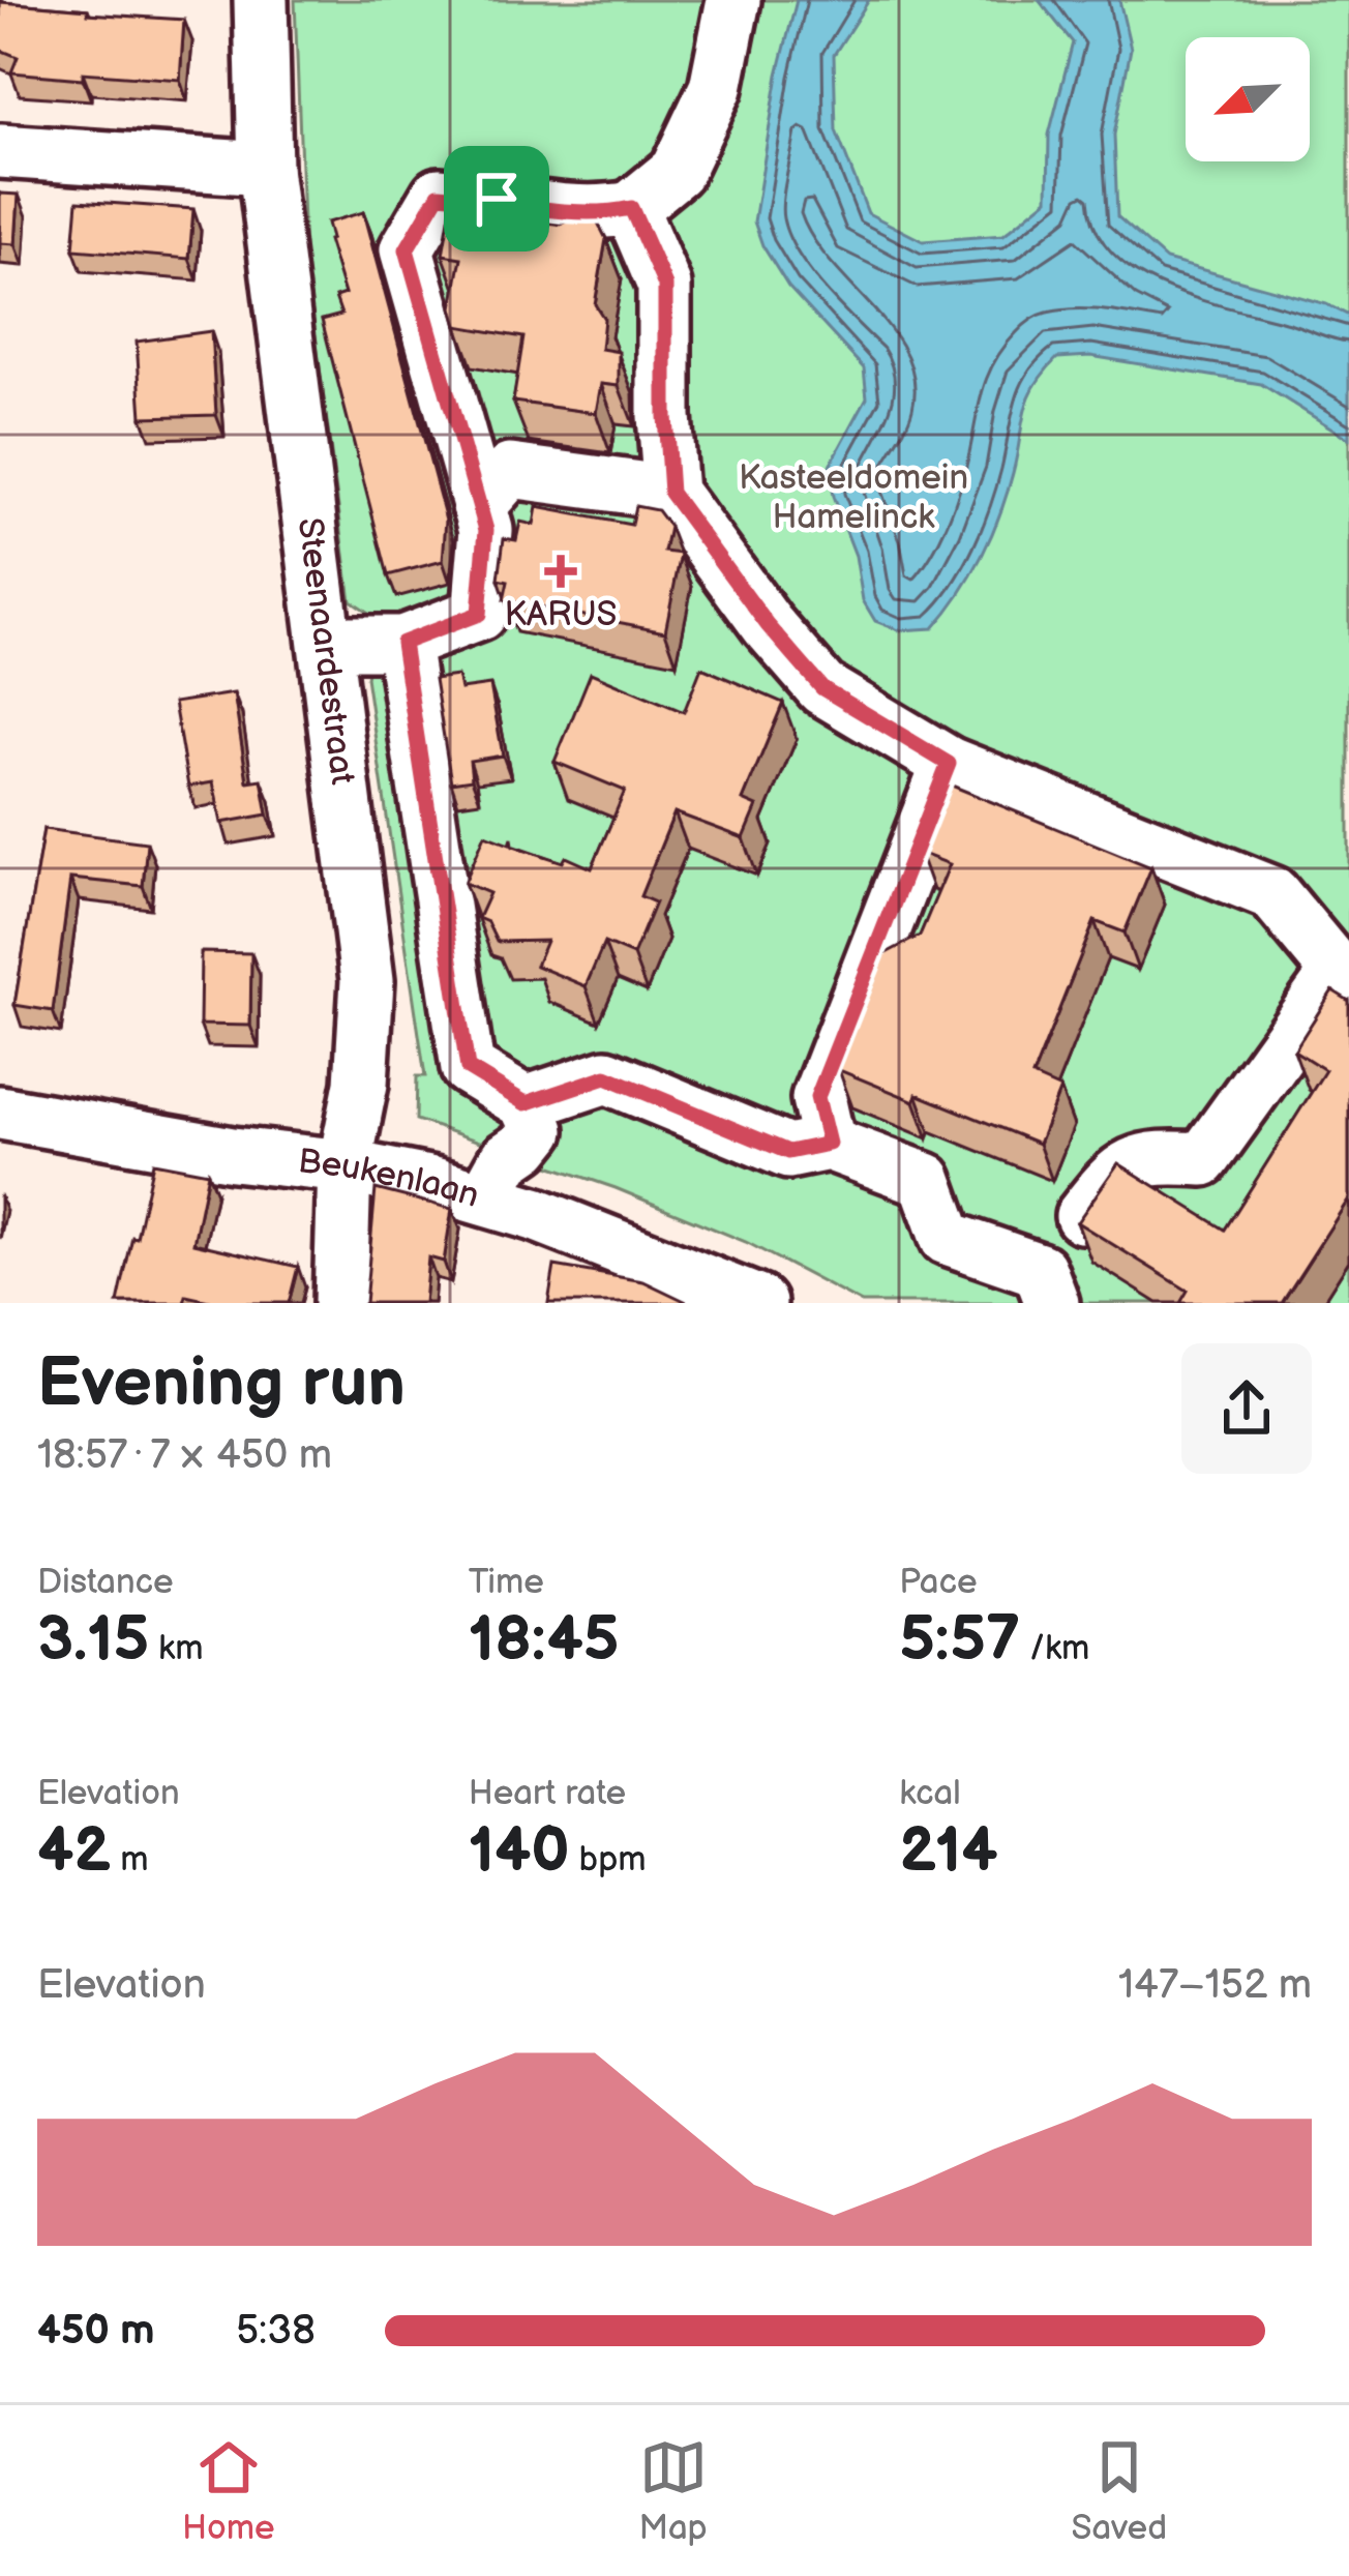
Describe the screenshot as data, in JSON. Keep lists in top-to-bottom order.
{
  "streets": {
    "street": ["Steenaardestraat", "Beukenlaan"]
  },
  "crossings": [
    ["Steenaardestraat", "Beukenlaan"]
  ],
  "parks": ["Kasteeldomein Hamelinck"],
  "places": {
    "health": ["KARUS"]
  },
  "north": "bottom left",
  "page": {
    "heading": ["Evening run", "18:57 · 7 × 450 m"],
    "stats": [
      ["Distance", "3.15 km"],
      ["Time", "18:45"],
      ["Pace", "5:57 /km"],
      ["Elevation", "42 m"],
      ["Heart rate", "140 bpm"],
      ["kcal", "214"]
    ],
    "chart": ["Elevation", "147–152 m"],
    "list": [
      {
        "name": "450 m",
        "note": "5:38"
      }
    ],
    "tabs": ["Home", "Map", "Saved"]
  }
}
